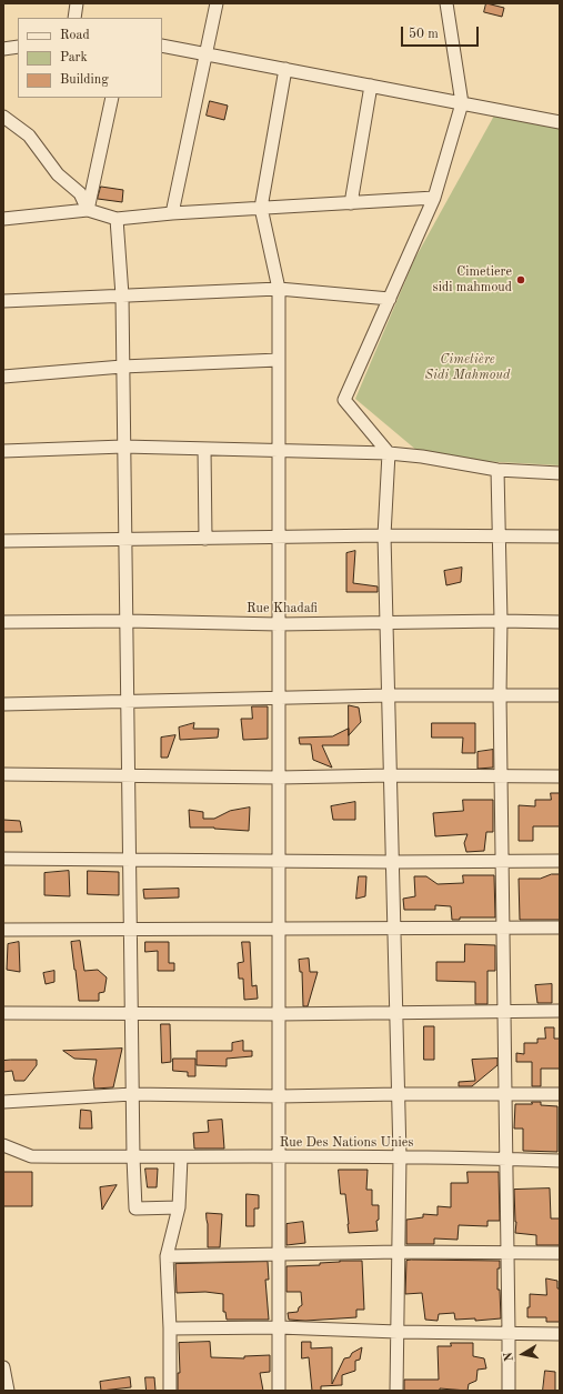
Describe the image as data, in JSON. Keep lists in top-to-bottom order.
{
  "streets": {
    "street": ["Rue Khadafi", "Rue Des Nations Unies"]
  },
  "parks": ["Cimetière Sidi Mahmoud"],
  "places": ["Cimetiere sidi mahmoud"],
  "legend": ["Road", "Park", "Building"],
  "scale_bar": "50 m",
  "north": "left"
}
